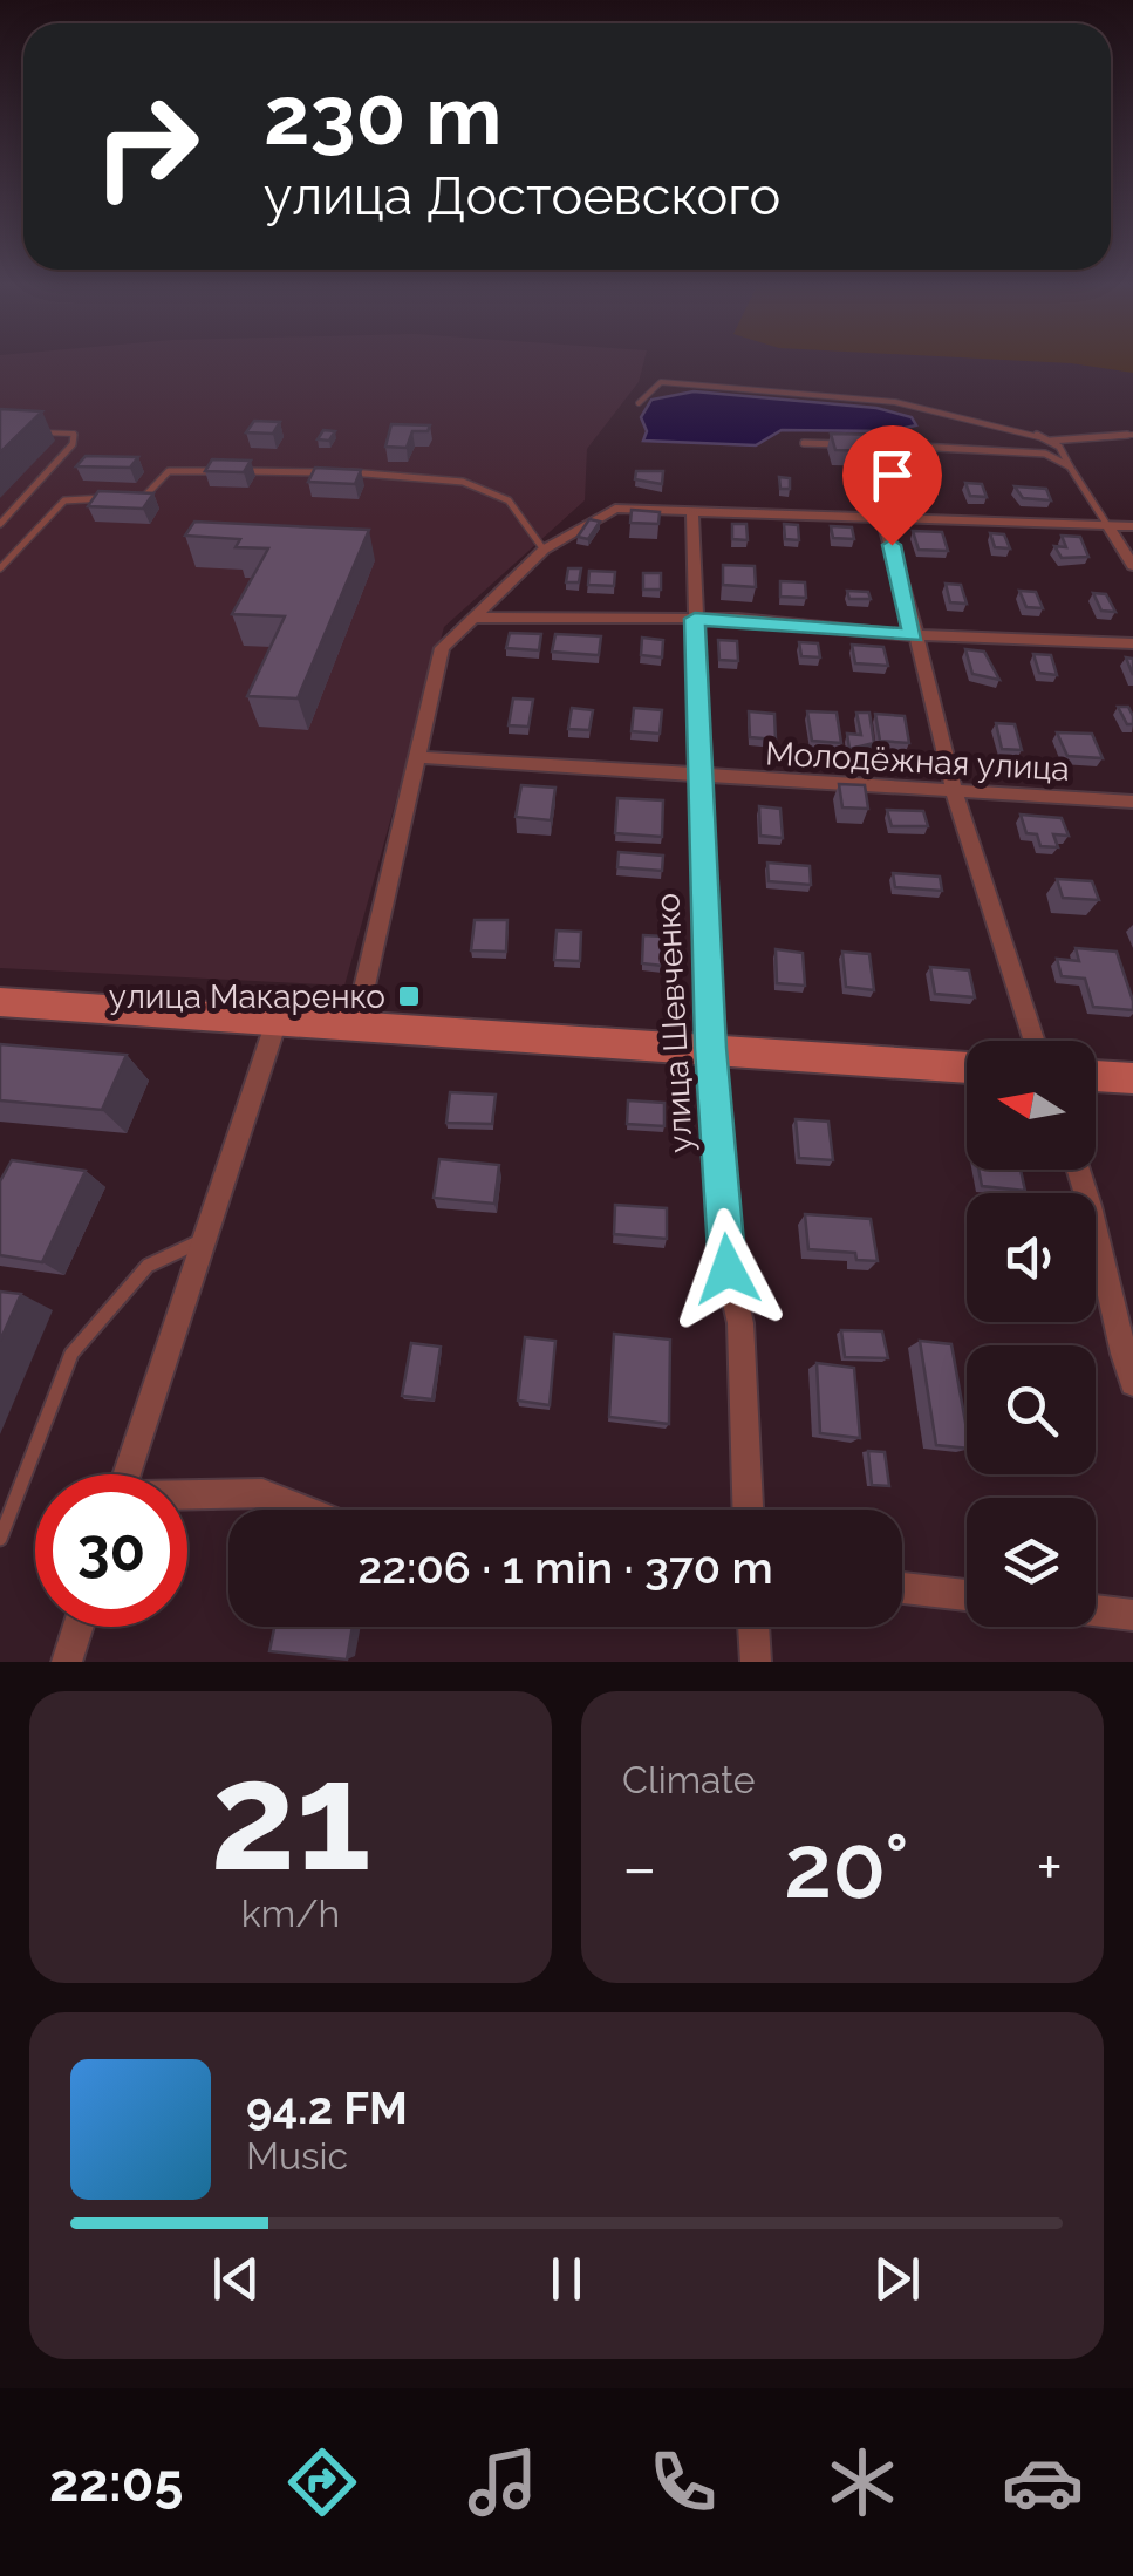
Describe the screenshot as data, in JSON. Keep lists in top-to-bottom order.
{
  "streets": {
    "street": ["Молодёжная улица", "улица Шевченко"]
  },
  "crossings": [
    ["Молодёжная улица", "улица Шевченко"]
  ],
  "places": {
    "transit": ["улица Макаренко"]
  },
  "north": "left",
  "page": {
    "turn": ["230 m", "улица Достоевского"],
    "limit": "30",
    "trip": "22:06 · 1 min · 370 m",
    "tile": [
      ["21", "km/h"],
      "Climate"
    ],
    "heat": ["−", "20°", "+"],
    "song": ["94.2 FM", "Music"],
    "tabs": "22:05"
  }
}
